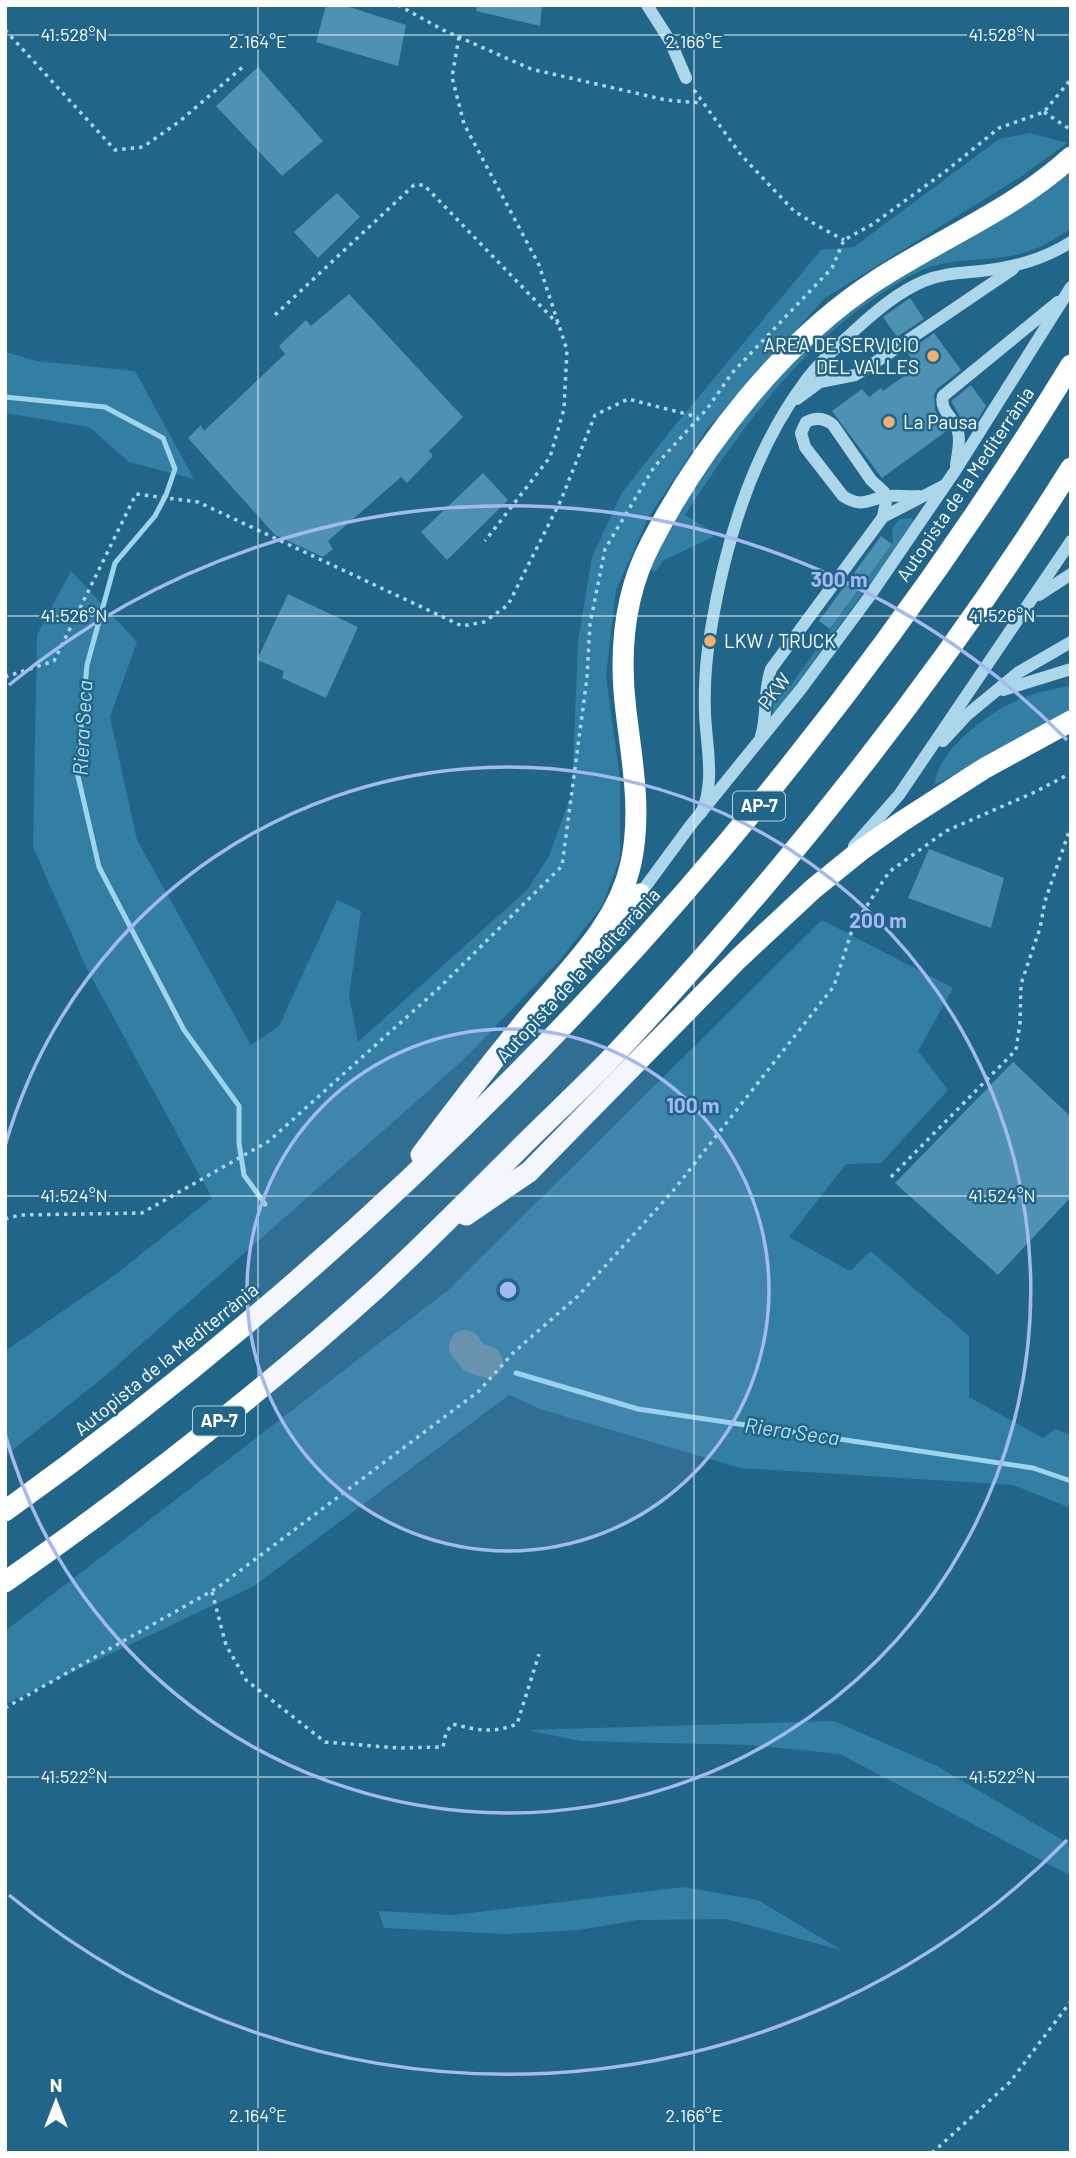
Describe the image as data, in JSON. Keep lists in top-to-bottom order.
{
  "streets": {
    "highway": ["Autopista de la Mediterrània", "AP-7"],
    "street": ["PKW"]
  },
  "water": ["Riera Seca"],
  "places": ["AREA DE SERVICIO DEL VALLES", "La Pausa", "LKW / TRUCK"],
  "north": "top",
  "coordinates": [
    "41.528°N",
    "2.164°E",
    "2.166°E",
    "41.526°N",
    "41.524°N",
    "41.522°N"
  ],
  "rings": ["300 m", "200 m", "100 m"]
}
